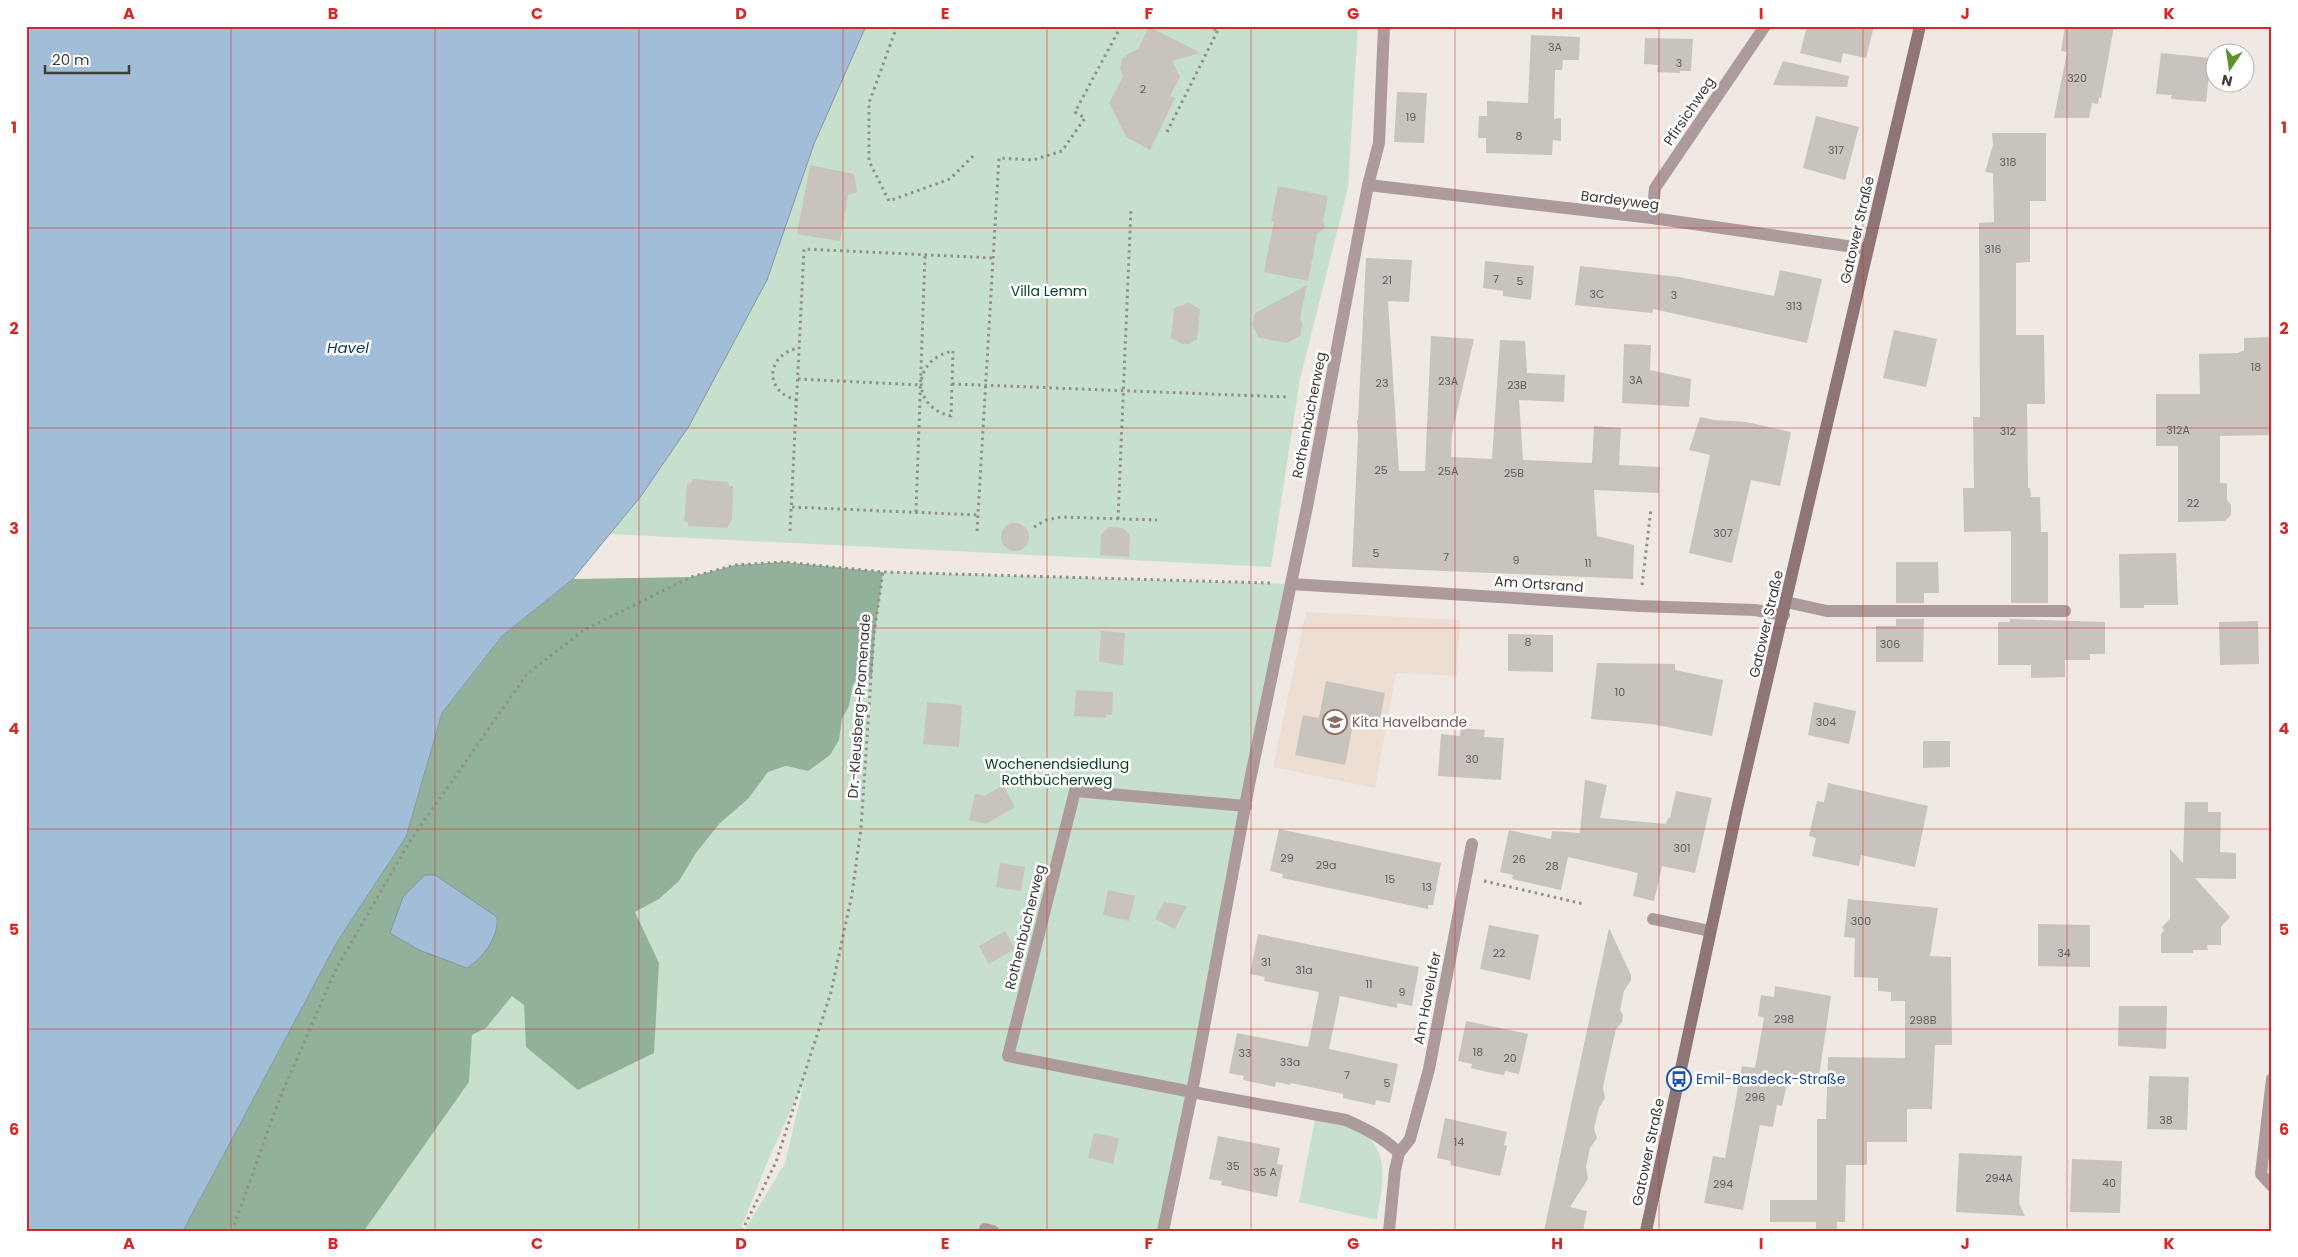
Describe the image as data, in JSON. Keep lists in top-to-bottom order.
{
  "streets": {
    "main road": ["Gatower Straße"],
    "street": [
      "Pfirsichweg",
      "Bardeyweg",
      "Rothenbücherweg",
      "Am Ortsrand",
      "Am Havelufer"
    ],
    "path": ["Dr.-Kleusberg-Promenade"]
  },
  "crossings": [
    ["Pfirsichweg", "Bardeyweg"],
    ["Bardeyweg", "Gatower Straße"],
    ["Bardeyweg", "Rothenbücherweg"],
    ["Gatower Straße", "Am Ortsrand"],
    ["Rothenbücherweg", "Am Ortsrand"]
  ],
  "water": ["Havel"],
  "parks": ["Villa Lemm", "Wochenendsiedlung Rothbücherweg"],
  "places": {
    "school or university": ["Kita Havelbande"],
    "bus stop": ["Emil-Basdeck-Straße"]
  },
  "house_numbers": [
    "3A",
    "3",
    "320",
    "2",
    "19",
    "8",
    "317",
    "318",
    "316",
    "7",
    "21",
    "5",
    "3C",
    "3",
    "313",
    "18",
    "3A",
    "23A",
    "23",
    "23B",
    "312A",
    "312",
    "25",
    "25A",
    "25B",
    "22",
    "307",
    "5",
    "7",
    "9",
    "11",
    "8",
    "306",
    "10",
    "304",
    "30",
    "301",
    "29",
    "26",
    "29a",
    "28",
    "15",
    "13",
    "300",
    "22",
    "34",
    "31",
    "31a",
    "11",
    "9",
    "298",
    "298B",
    "18",
    "33",
    "20",
    "33a",
    "7",
    "5",
    "296",
    "38",
    "14",
    "35",
    "35 A",
    "294A",
    "40",
    "294"
  ],
  "scale_bar": "20 m",
  "north": "bottom",
  "grid": {
    "columns": [
      "A",
      "B",
      "C",
      "D",
      "E",
      "F",
      "G",
      "H",
      "I",
      "J",
      "K"
    ],
    "rows": [
      "1",
      "2",
      "3",
      "4",
      "5",
      "6"
    ]
  }
}
